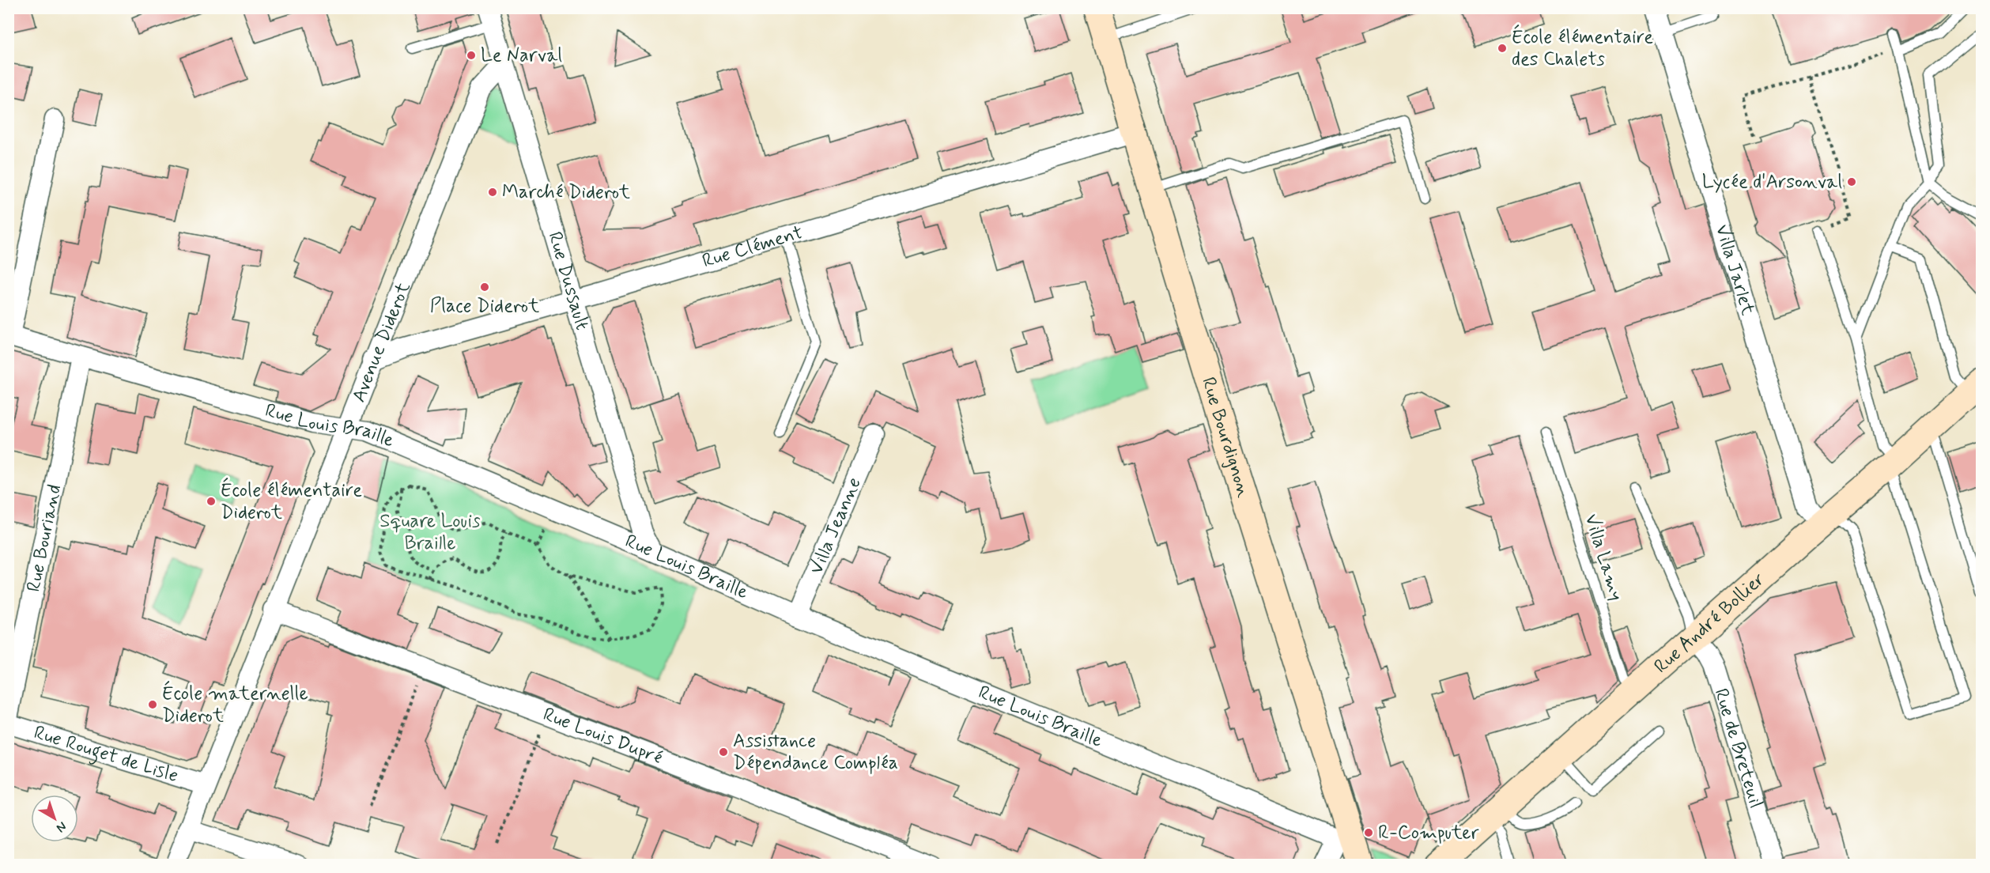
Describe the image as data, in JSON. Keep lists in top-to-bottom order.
{
  "streets": {
    "street": [
      "Rue Clément",
      "Villa Jarlet",
      "Rue Dussault",
      "Avenue Diderot",
      "Rue Louis Braille",
      "Rue Bourdignon",
      "Villa Jeanne",
      "Rue Bouriand",
      "Rue André Bollier",
      "Rue Louis Dupré",
      "Rue de Breteuil",
      "Rue Rouget de Lisle"
    ],
    "lane": ["Villa Lamy"]
  },
  "crossings": [
    ["Rue Clément", "Rue Dussault"],
    ["Rue Clément", "Avenue Diderot"],
    ["Rue Clément", "Rue Bourdignon"],
    ["Villa Jarlet", "Rue André Bollier"],
    ["Rue Dussault", "Avenue Diderot"],
    ["Rue Dussault", "Rue Louis Braille"],
    ["Avenue Diderot", "Rue Louis Braille"],
    ["Avenue Diderot", "Rue Louis Dupré"],
    ["Avenue Diderot", "Rue Rouget de Lisle"],
    ["Rue Louis Braille", "Rue Bourdignon"],
    ["Rue Louis Braille", "Villa Jeanne"],
    ["Rue Louis Braille", "Rue Bouriand"],
    ["Villa Lamy", "Rue André Bollier"],
    ["Rue André Bollier", "Rue de Breteuil"]
  ],
  "parks": ["Square Louis Braille"],
  "places": [
    "École élémentaire des Chalets",
    "Le Narval",
    "Lycée d'Arsonval",
    "Marché Diderot",
    "Place Diderot",
    "École élémentaire Diderot",
    "École maternelle Diderot",
    "Assistance Dépendance Compléa",
    "R-Computer"
  ],
  "north": "bottom right"
}
